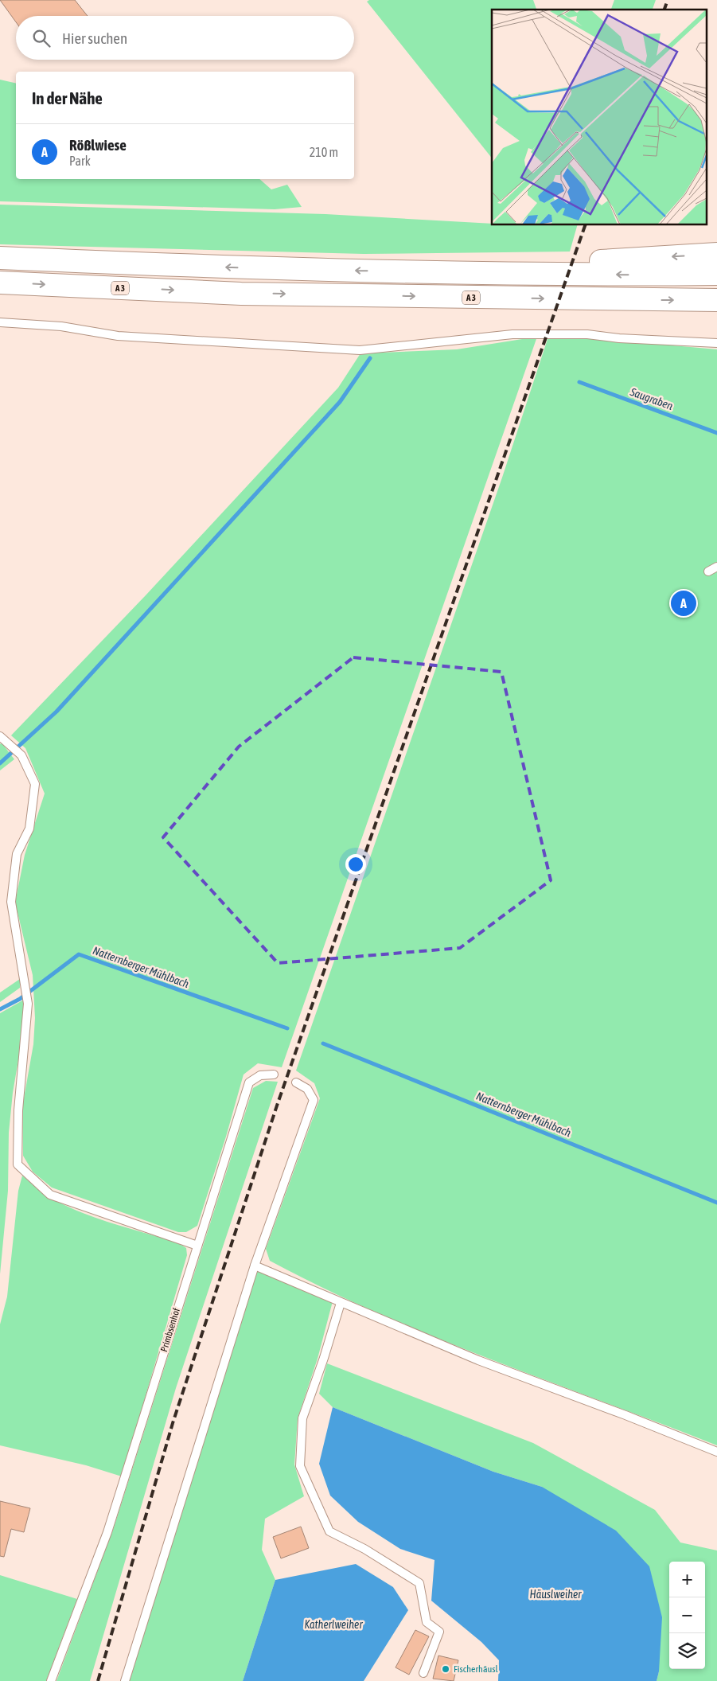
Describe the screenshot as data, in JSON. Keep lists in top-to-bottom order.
{
  "streets": {
    "highway": ["A 3"],
    "lane": ["Primbsenhof"]
  },
  "water": [
    "Saugraben",
    "Natternberger Mühlbach",
    "Häuslweiher",
    "Katherlweiher"
  ],
  "places": ["Fischerhäusl"],
  "page": {
    "search": "Hier suchen",
    "heading": "In der Nähe",
    "list": [
      {
        "mark": "A",
        "name": "Rößlwiese",
        "note": "Park",
        "value": "210 m"
      }
    ],
    "pins": "A",
    "map_buttons": ["+", "−"]
  }
}
